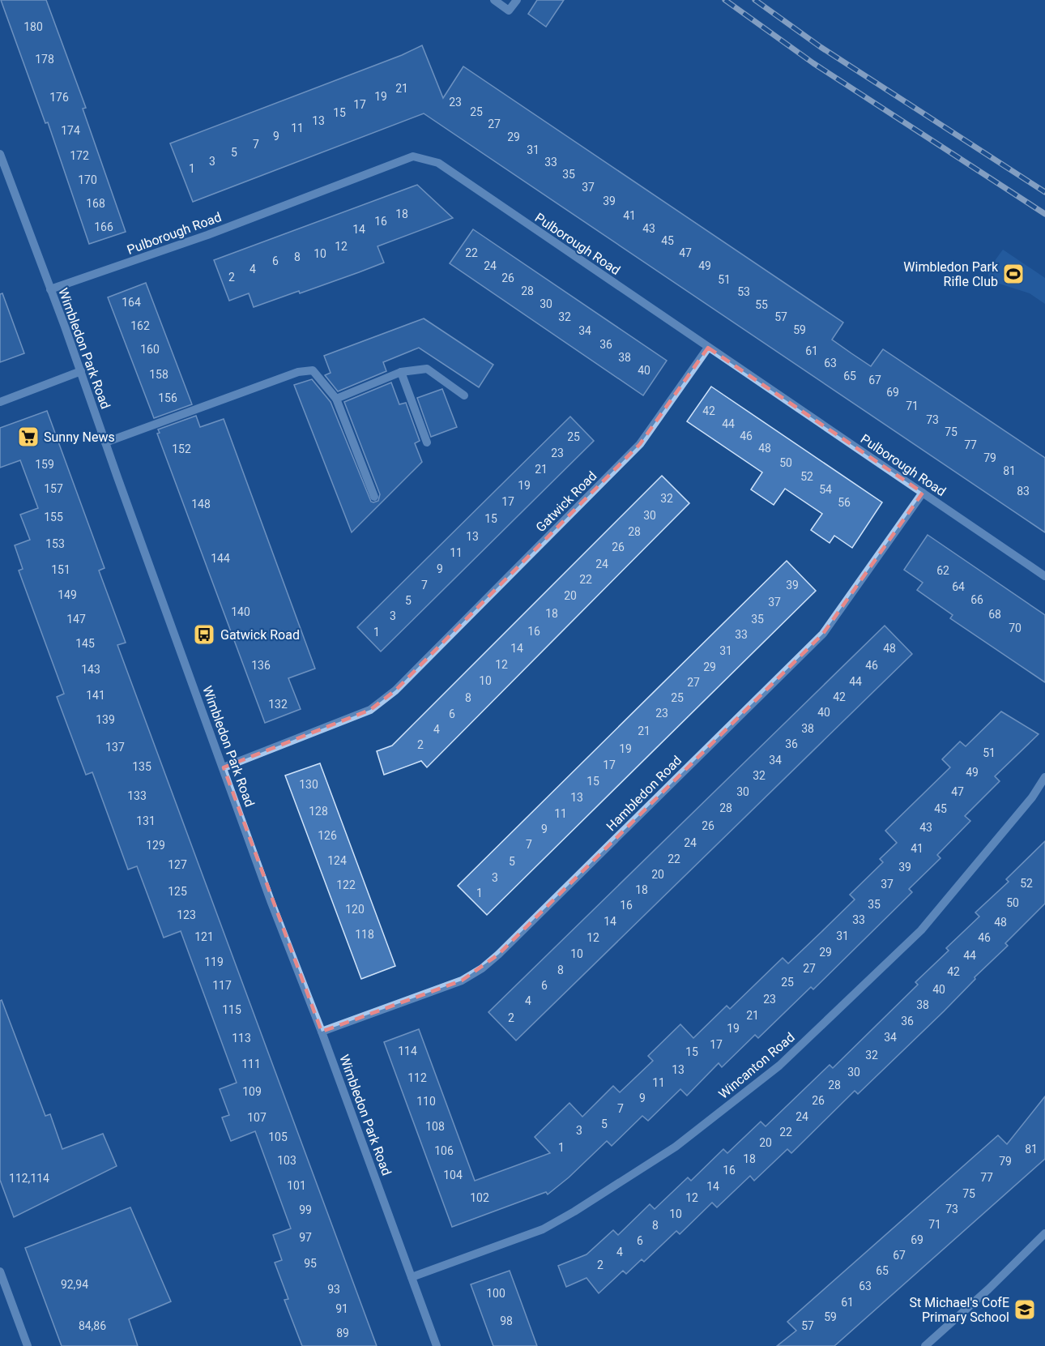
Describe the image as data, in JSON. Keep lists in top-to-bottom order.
{
  "streets": {
    "street": [
      "Pulborough Road",
      "Wimbledon Park Road",
      "Gatwick Road",
      "Hambledon Road",
      "Wincanton Road"
    ]
  },
  "crossings": [
    ["Pulborough Road", "Wimbledon Park Road"],
    ["Pulborough Road", "Gatwick Road"],
    ["Pulborough Road", "Hambledon Road"],
    ["Wimbledon Park Road", "Gatwick Road"],
    ["Wimbledon Park Road", "Hambledon Road"],
    ["Wimbledon Park Road", "Wincanton Road"]
  ],
  "places": {
    "sports": ["Wimbledon Park Rifle Club"],
    "supermarket": ["Sunny News"],
    "bus stop": ["Gatwick Road"],
    "school or university": ["St Michael's CofE Primary School"]
  },
  "house_numbers": [
    "180",
    "178",
    "21",
    "19",
    "176",
    "23",
    "17",
    "25",
    "15",
    "13",
    "27",
    "11",
    "174",
    "9",
    "29",
    "7",
    "31",
    "5",
    "172",
    "3",
    "33",
    "1",
    "35",
    "170",
    "37",
    "39",
    "168",
    "18",
    "41",
    "16",
    "166",
    "43",
    "14",
    "45",
    "12",
    "22",
    "47",
    "10",
    "8",
    "6",
    "24",
    "49",
    "4",
    "2",
    "26",
    "51",
    "28",
    "53",
    "164",
    "30",
    "55",
    "32",
    "57",
    "162",
    "59",
    "34",
    "36",
    "160",
    "61",
    "38",
    "63",
    "40",
    "158",
    "65",
    "67",
    "69",
    "156",
    "71",
    "42",
    "73",
    "44",
    "75",
    "46",
    "25",
    "77",
    "48",
    "152",
    "23",
    "79",
    "50",
    "159",
    "21",
    "81",
    "52",
    "19",
    "157",
    "54",
    "83",
    "32",
    "17",
    "56",
    "148",
    "30",
    "155",
    "15",
    "28",
    "13",
    "153",
    "26",
    "11",
    "144",
    "24",
    "9",
    "151",
    "62",
    "22",
    "7",
    "39",
    "64",
    "149",
    "20",
    "66",
    "5",
    "37",
    "140",
    "18",
    "68",
    "3",
    "147",
    "35",
    "70",
    "16",
    "1",
    "33",
    "145",
    "14",
    "48",
    "31",
    "12",
    "136",
    "46",
    "29",
    "143",
    "10",
    "44",
    "27",
    "141",
    "42",
    "8",
    "25",
    "132",
    "40",
    "23",
    "6",
    "139",
    "38",
    "4",
    "21",
    "36",
    "2",
    "137",
    "19",
    "51",
    "34",
    "17",
    "135",
    "49",
    "32",
    "15",
    "130",
    "30",
    "47",
    "133",
    "13",
    "28",
    "45",
    "128",
    "11",
    "131",
    "26",
    "43",
    "9",
    "126",
    "24",
    "7",
    "129",
    "41",
    "22",
    "124",
    "5",
    "127",
    "39",
    "20",
    "3",
    "52",
    "37",
    "122",
    "18",
    "125",
    "1",
    "50",
    "35",
    "16",
    "120",
    "123",
    "33",
    "14",
    "48",
    "118",
    "31",
    "121",
    "12",
    "46",
    "29",
    "10",
    "44",
    "119",
    "27",
    "8",
    "42",
    "25",
    "117",
    "6",
    "40",
    "23",
    "4",
    "38",
    "115",
    "21",
    "2",
    "36",
    "19",
    "34",
    "113",
    "17",
    "114",
    "15",
    "32",
    "111",
    "13",
    "30",
    "112",
    "11",
    "28",
    "109",
    "9",
    "26",
    "110",
    "7",
    "24",
    "107",
    "5",
    "108",
    "3",
    "22",
    "105",
    "20",
    "1",
    "81",
    "106",
    "18",
    "103",
    "79",
    "16",
    "104",
    "77",
    "112,114",
    "101",
    "14",
    "75",
    "102",
    "12",
    "73",
    "99",
    "10",
    "71",
    "8",
    "97",
    "69",
    "6",
    "4",
    "67",
    "95",
    "2",
    "65",
    "92,94",
    "63",
    "93",
    "100",
    "61",
    "91",
    "59",
    "98",
    "84,86",
    "57",
    "89"
  ]
}
